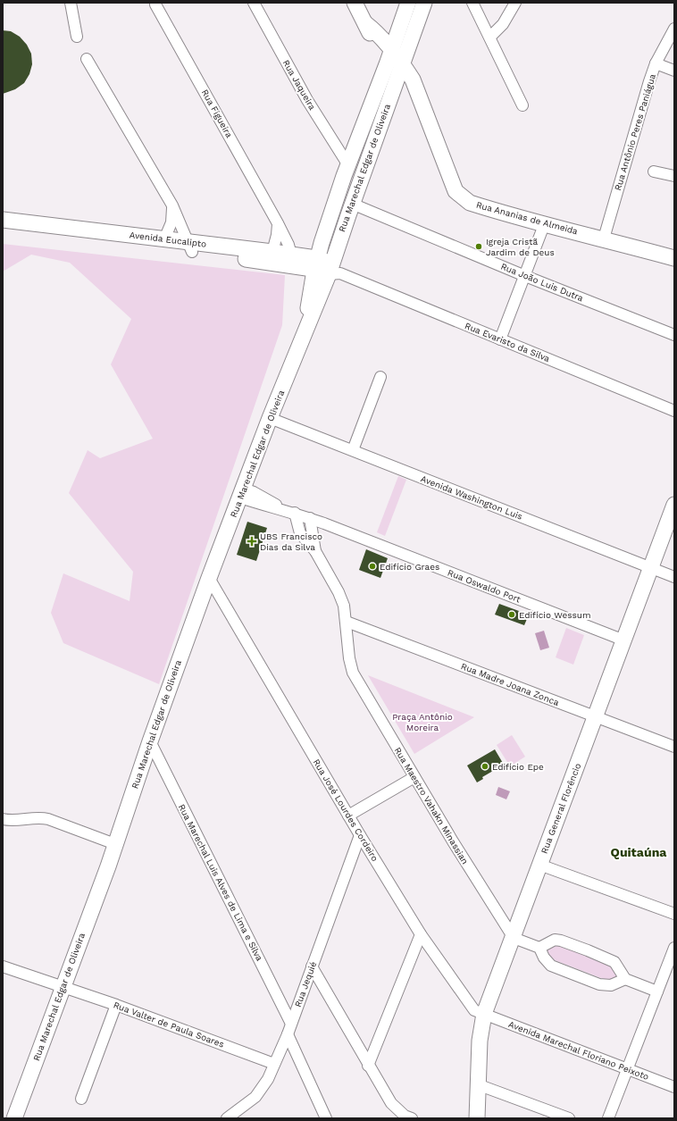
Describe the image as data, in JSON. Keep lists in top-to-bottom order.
{
  "streets": {
    "main road": [
      "Rua Marechal Edgar de Oliveira",
      "Rua Ananias de Almeida",
      "Avenida Eucalipto",
      "Rua General Florêncio"
    ],
    "street": [
      "Rua Jaqueira",
      "Rua Figueira",
      "Rua Antônio Peres Paniágua",
      "Rua João Luis Dutra",
      "Rua Evaristo da Silva",
      "Avenida Washington Luis",
      "Rua Oswaldo Port",
      "Rua Madre Joana Zonca",
      "Rua Maestro Vahakn Minassian",
      "Rua José Lourdes Cordeiro",
      "Rua Marechal Luis Alves de Lima e Silva",
      "Rua Jequié",
      "Rua Valter de Paula Soares",
      "Avenida Marechal Floriano Peixoto"
    ]
  },
  "crossings": [
    ["Rua Jaqueira", "Rua Marechal Edgar de Oliveira"],
    ["Rua Figueira", "Avenida Eucalipto"],
    ["Rua Antônio Peres Paniágua", "Rua Ananias de Almeida"],
    ["Rua Marechal Edgar de Oliveira", "Rua Ananias de Almeida"],
    ["Rua Marechal Edgar de Oliveira", "Avenida Eucalipto"],
    ["Rua Marechal Edgar de Oliveira", "Rua João Luis Dutra"],
    ["Rua Marechal Edgar de Oliveira", "Rua Evaristo da Silva"],
    ["Rua Marechal Edgar de Oliveira", "Avenida Washington Luis"],
    ["Rua Marechal Edgar de Oliveira", "Rua Oswaldo Port"],
    ["Rua Marechal Edgar de Oliveira", "Rua José Lourdes Cordeiro"],
    ["Rua Marechal Edgar de Oliveira", "Rua Marechal Luis Alves de Lima e Silva"],
    ["Rua Marechal Edgar de Oliveira", "Rua Valter de Paula Soares"],
    ["Avenida Eucalipto", "Rua Evaristo da Silva"],
    ["Avenida Washington Luis", "Rua General Florêncio"],
    ["Rua Oswaldo Port", "Rua Maestro Vahakn Minassian"],
    ["Rua Oswaldo Port", "Rua General Florêncio"],
    ["Rua Madre Joana Zonca", "Rua Maestro Vahakn Minassian"],
    ["Rua Madre Joana Zonca", "Rua General Florêncio"],
    ["Rua Maestro Vahakn Minassian", "Rua General Florêncio"],
    ["Rua General Florêncio", "Rua José Lourdes Cordeiro"],
    ["Rua General Florêncio", "Avenida Marechal Floriano Peixoto"],
    ["Rua José Lourdes Cordeiro", "Rua Jequié"],
    ["Rua José Lourdes Cordeiro", "Avenida Marechal Floriano Peixoto"],
    ["Rua Marechal Luis Alves de Lima e Silva", "Rua Jequié"],
    ["Rua Jequié", "Rua Valter de Paula Soares"]
  ],
  "districts": ["Quitaúna"],
  "parks": ["Praça Antônio Moreira"],
  "places": {
    "other": [
      "Igreja Cristã Jardim de Deus",
      "Edifício Graes",
      "Edifício Wessum",
      "Edifício Epe"
    ],
    "health": ["UBS Francisco Dias da Silva"]
  }
}
